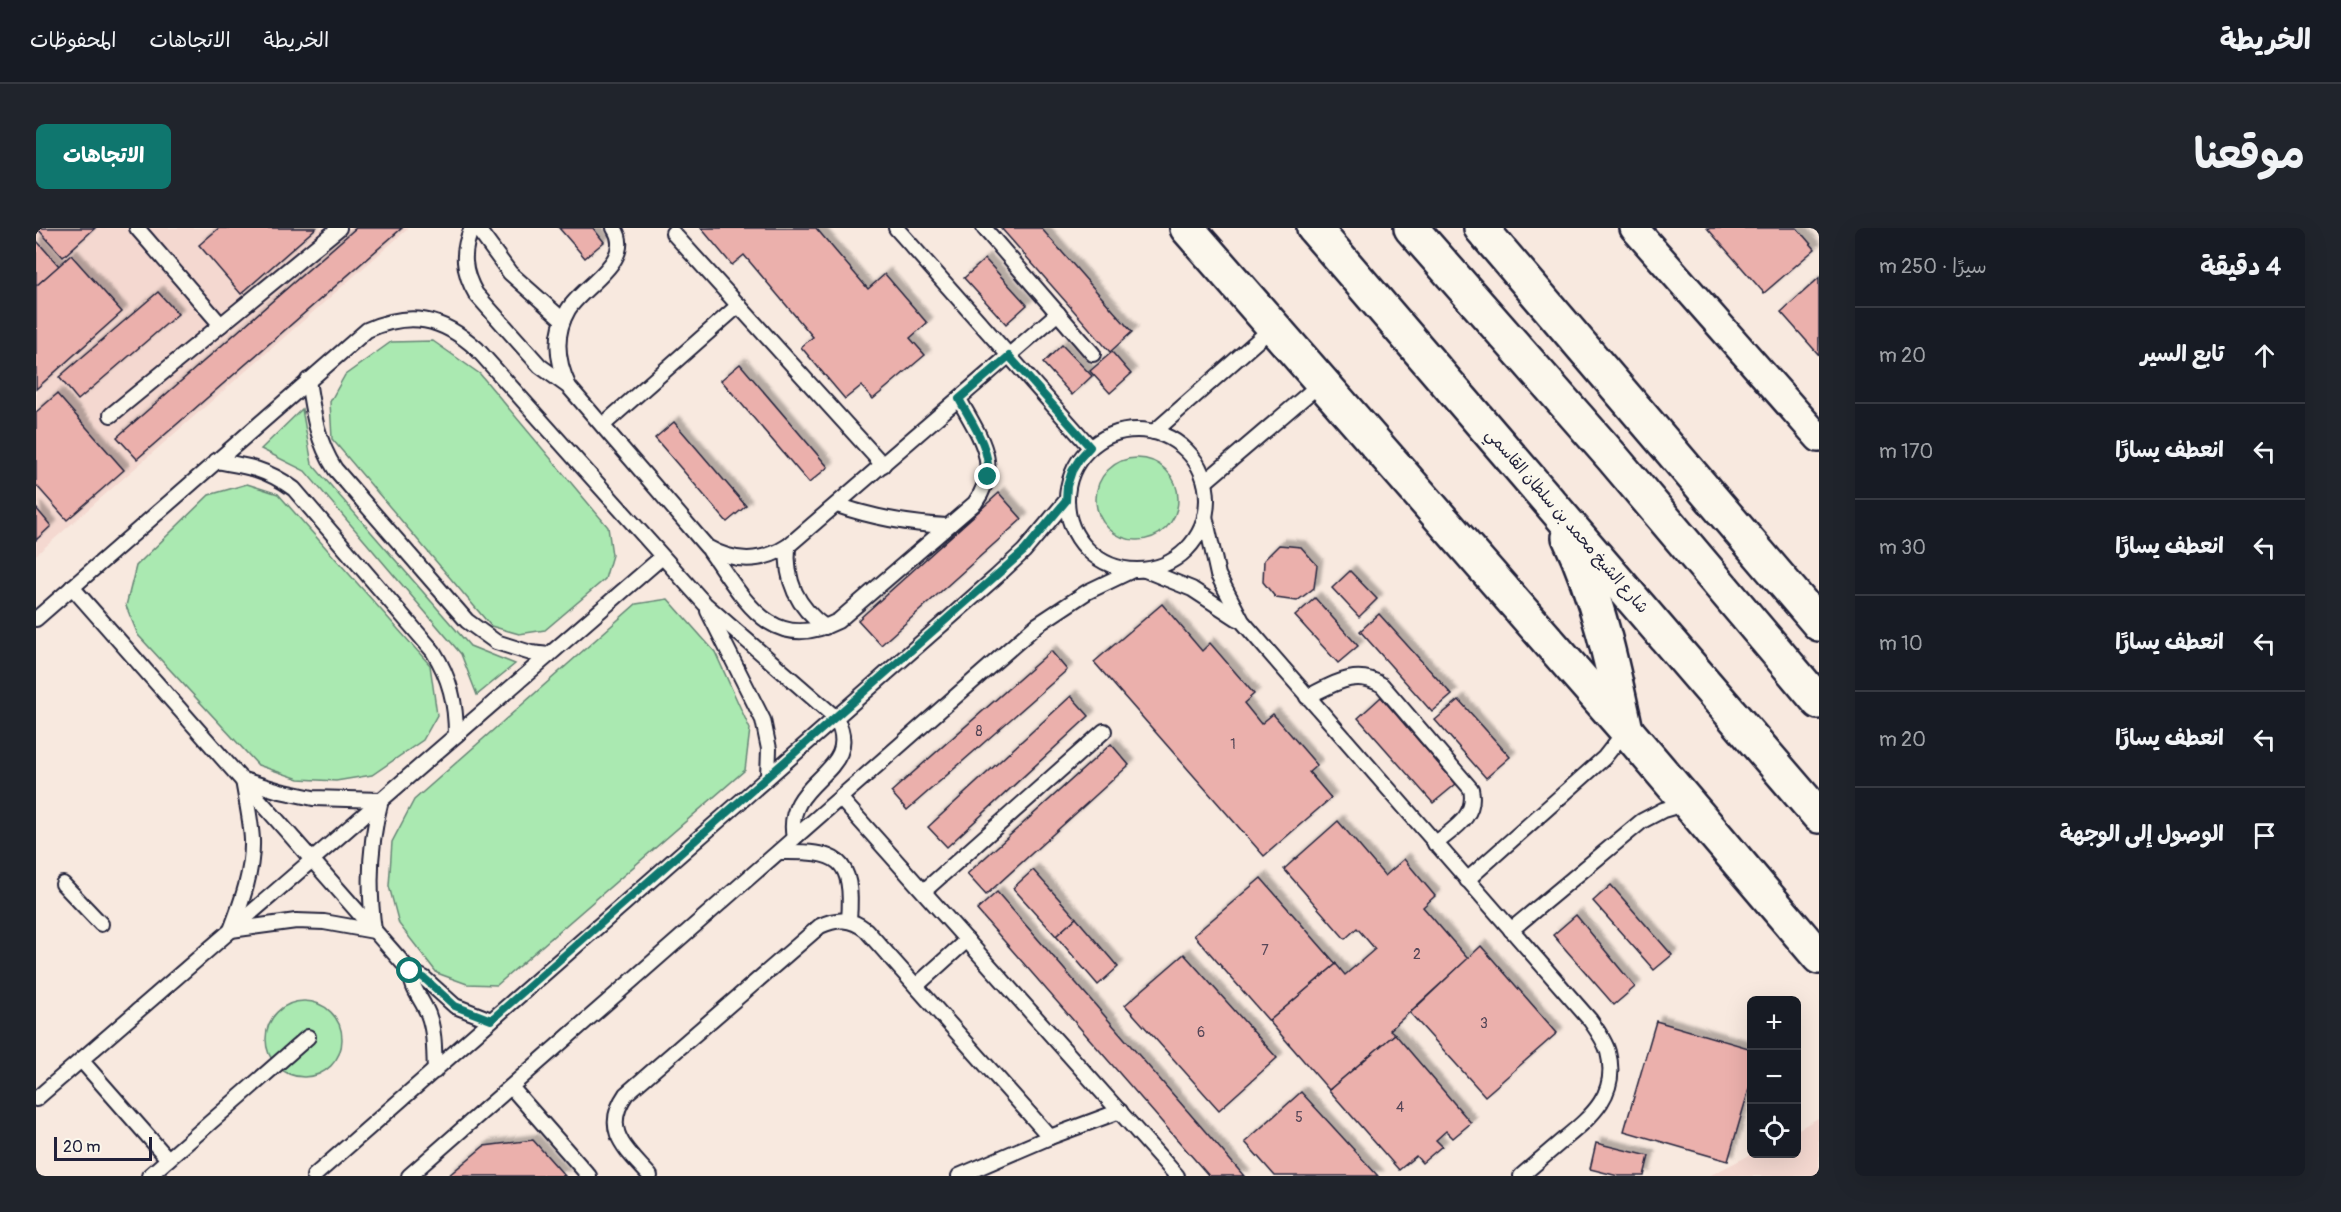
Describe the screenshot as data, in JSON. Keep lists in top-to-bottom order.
{
  "streets": {
    "main road": ["شارع الشيخ محمد بن سلطان القاسمي"]
  },
  "house_numbers": [
    "8",
    "1",
    "7",
    "2",
    "3",
    "6",
    "4",
    "5"
  ],
  "scale_bar": "20 m",
  "page": {
    "header": "الخريطة",
    "nav": ["الخريطة", "الاتجاهات", "المحفوظات"],
    "title": "موقعنا",
    "buttons": "الاتجاهات",
    "heading": ["4 دقيقة", "سيرًا · 250 m"],
    "list": [
      ["تابع السير", "20 m"],
      ["انعطف يسارًا", "170 m"],
      ["انعطف يسارًا", "30 m"],
      ["انعطف يسارًا", "10 m"],
      ["انعطف يسارًا", "20 m"],
      "الوصول إلى الوجهة"
    ],
    "map_buttons": ["+", "−"],
    "scale": "20 m"
  }
}
